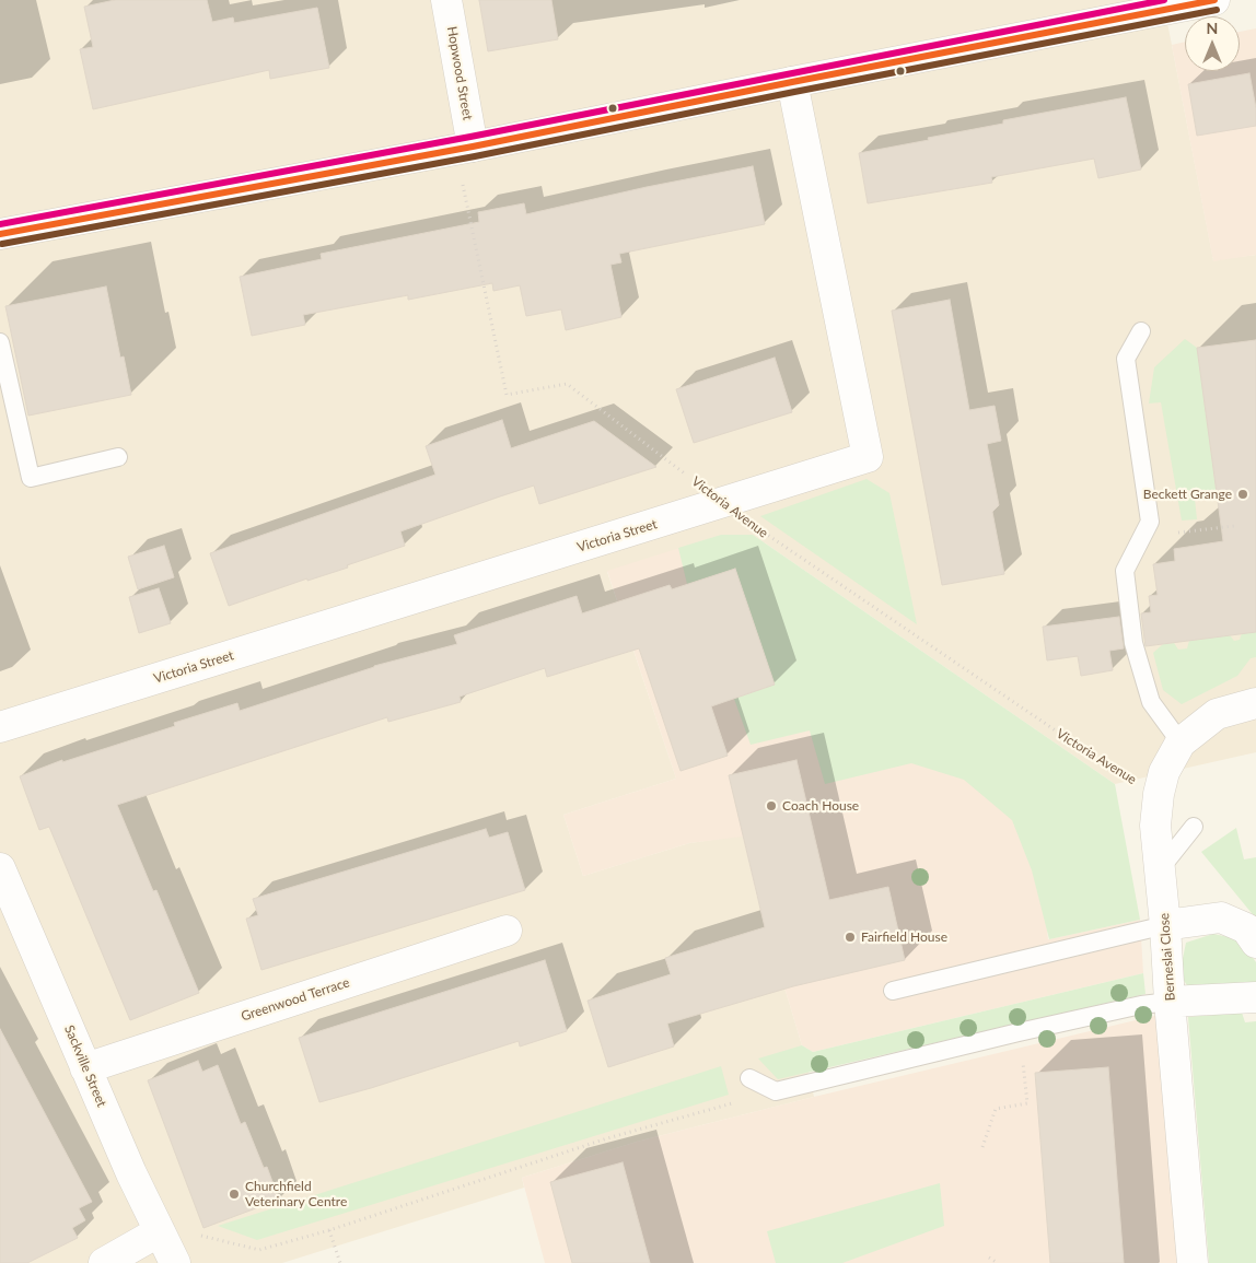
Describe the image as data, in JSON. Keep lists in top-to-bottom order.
{
  "streets": {
    "street": [
      "Hopwood Street",
      "Victoria Street",
      "Berneslai Close",
      "Greenwood Terrace",
      "Sackville Street"
    ],
    "path": ["Victoria Avenue"]
  },
  "crossings": [
    ["Hopwood Street", "Victoria Avenue"],
    ["Victoria Avenue", "Victoria Street"],
    ["Victoria Avenue", "Berneslai Close"],
    ["Greenwood Terrace", "Sackville Street"]
  ],
  "places": [
    "Beckett Grange",
    "Coach House",
    "Fairfield House",
    "Churchfield Veterinary Centre"
  ],
  "north": "top"
}
